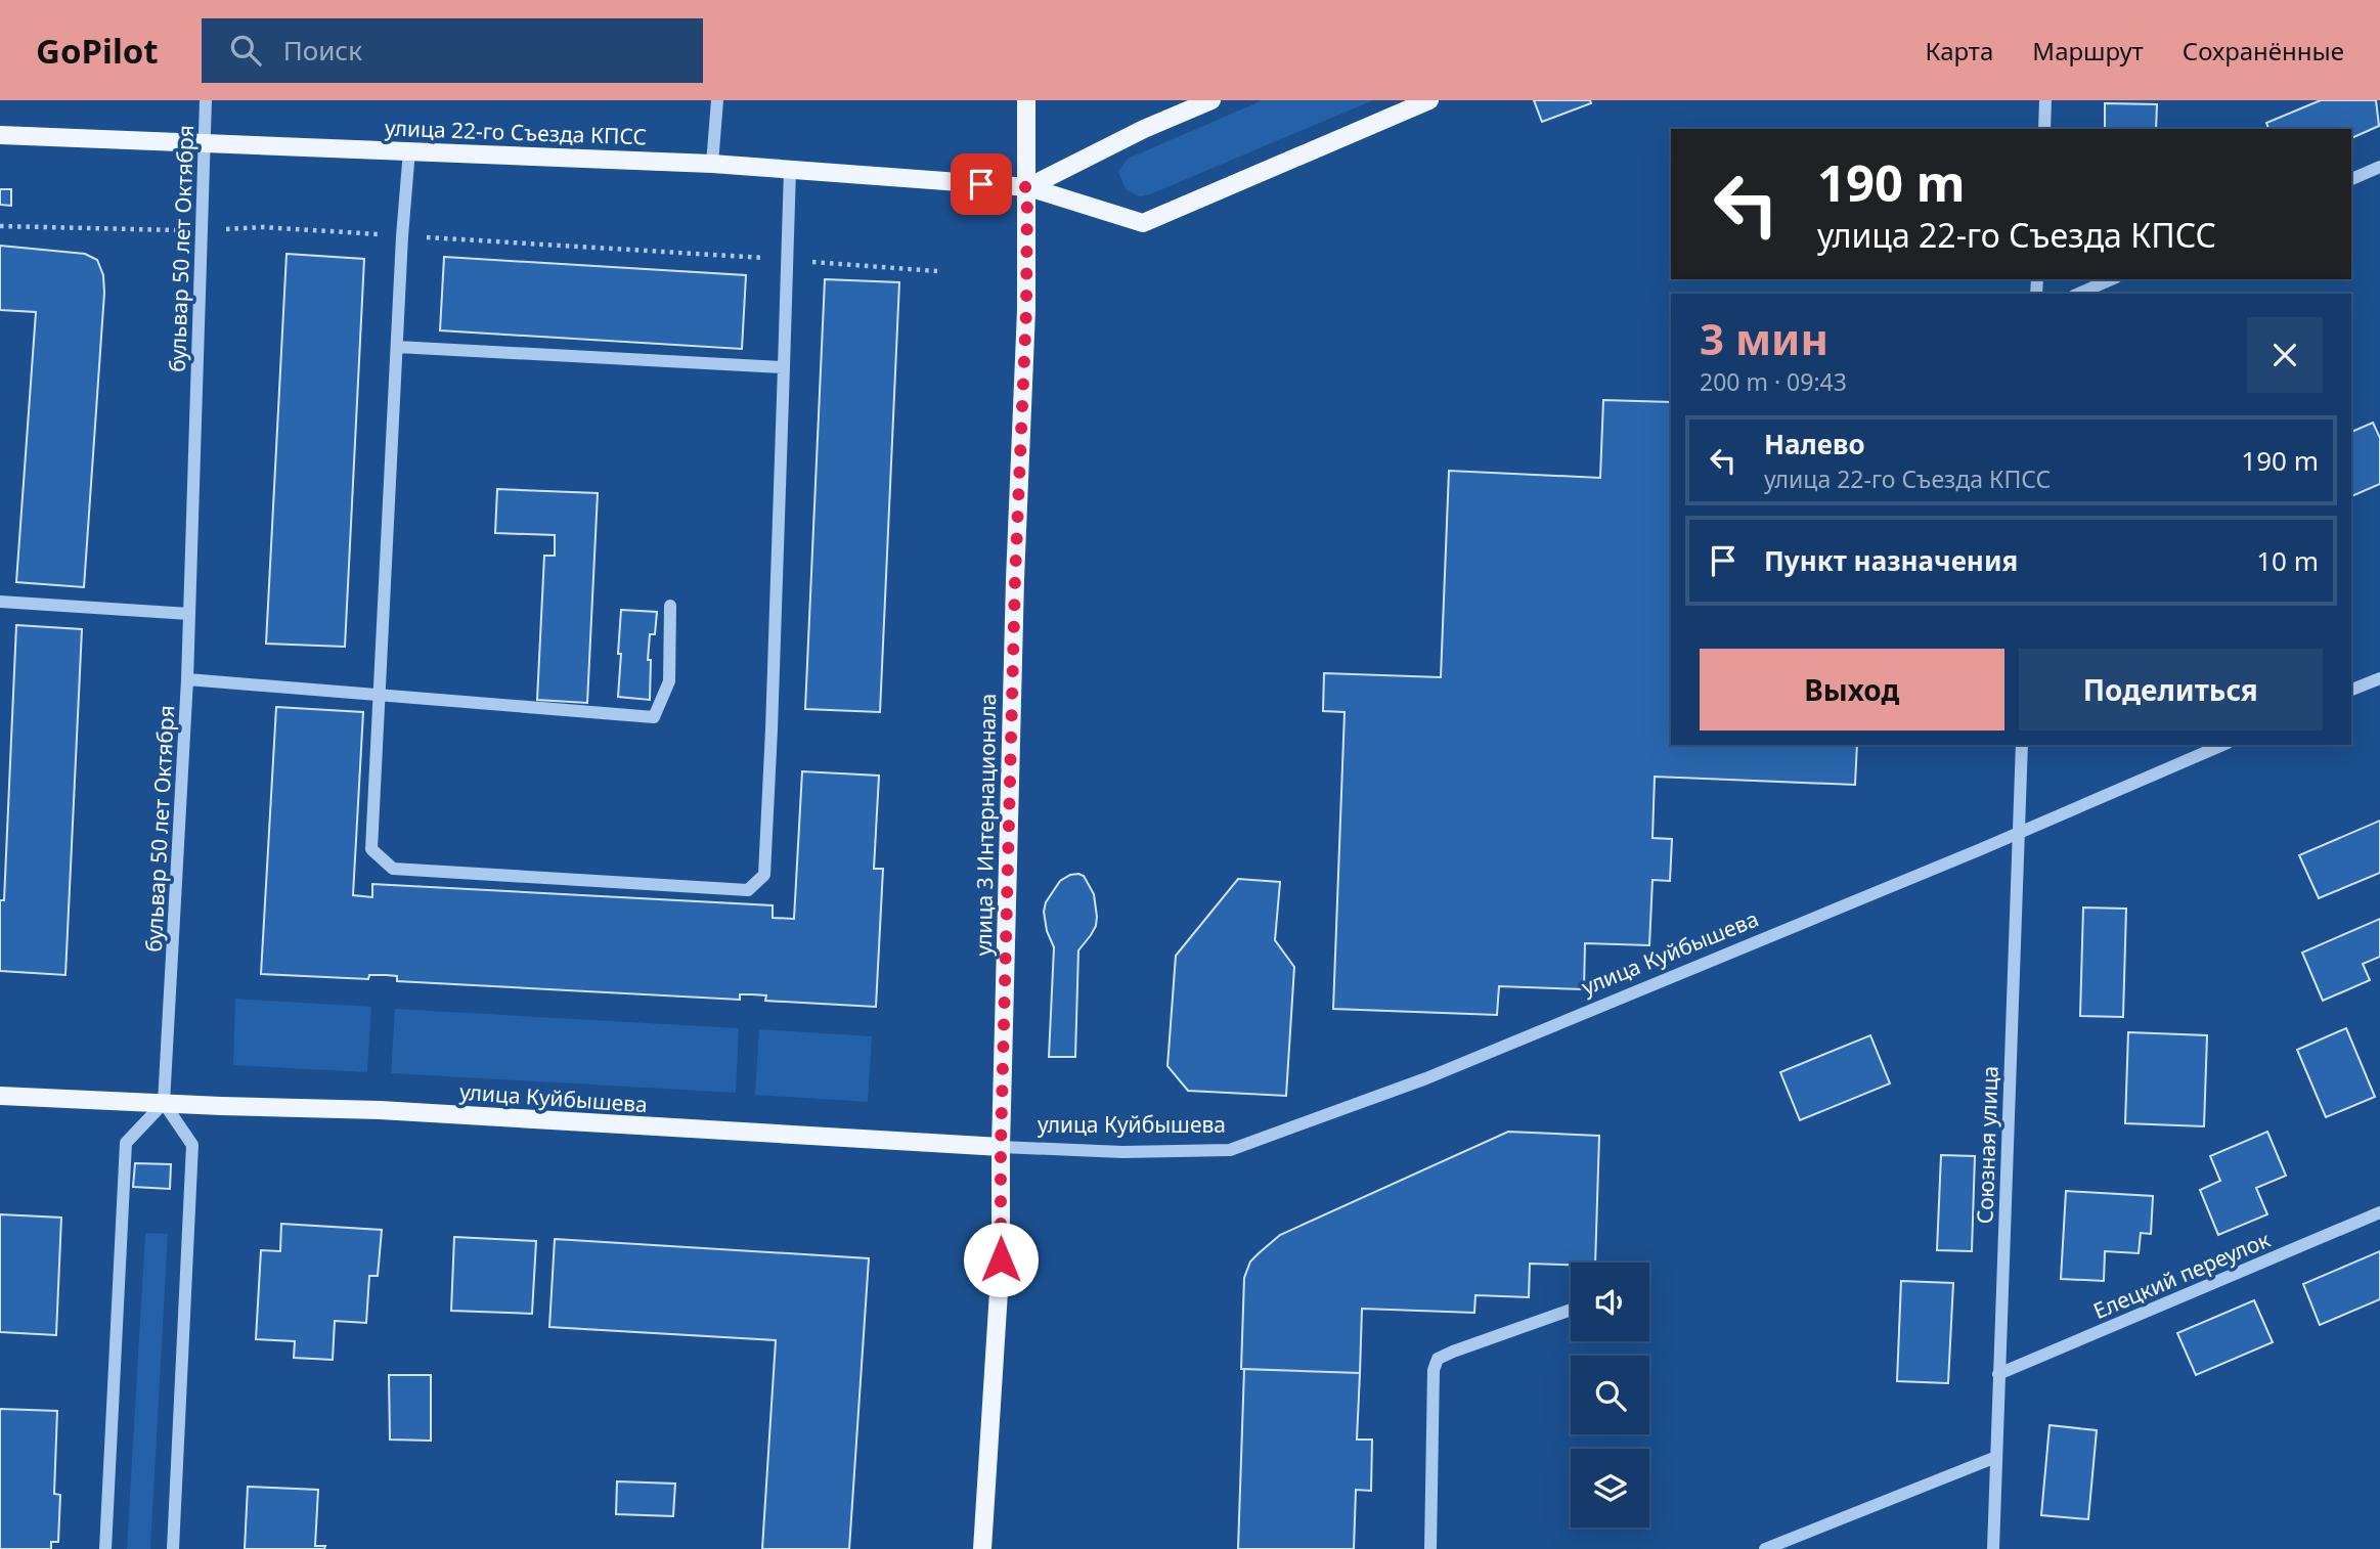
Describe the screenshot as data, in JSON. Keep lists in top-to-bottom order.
{
  "streets": {
    "main road": ["улица 22-го Съезда КПСС", "улица 3 Интернационала", "улица Куйбышева"],
    "street": ["бульвар 50 лет Октября", "Союзная улица", "Елецкий переулок"]
  },
  "crossings": [
    ["улица 22-го Съезда КПСС", "бульвар 50 лет Октября"],
    ["улица 22-го Съезда КПСС", "улица 3 Интернационала"],
    ["бульвар 50 лет Октября", "улица Куйбышева"],
    ["улица 3 Интернационала", "улица Куйбышева"],
    ["улица Куйбышева", "Союзная улица"],
    ["Союзная улица", "Елецкий переулок"]
  ],
  "page": {
    "header": "GoPilot",
    "search": "Поиск",
    "nav": ["Карта", "Маршрут", "Сохранённые"],
    "turn": ["190 m", "улица 22-го Съезда КПСС"],
    "heading": ["3 мин", "200 m · 09:43"],
    "list": [
      {
        "name": "Налево",
        "note": "улица 22-го Съезда КПСС",
        "value": "190 m"
      },
      {
        "name": "Пункт назначения",
        "value": "10 m"
      }
    ],
    "buttons": ["Выход", "Поделиться"]
  }
}
